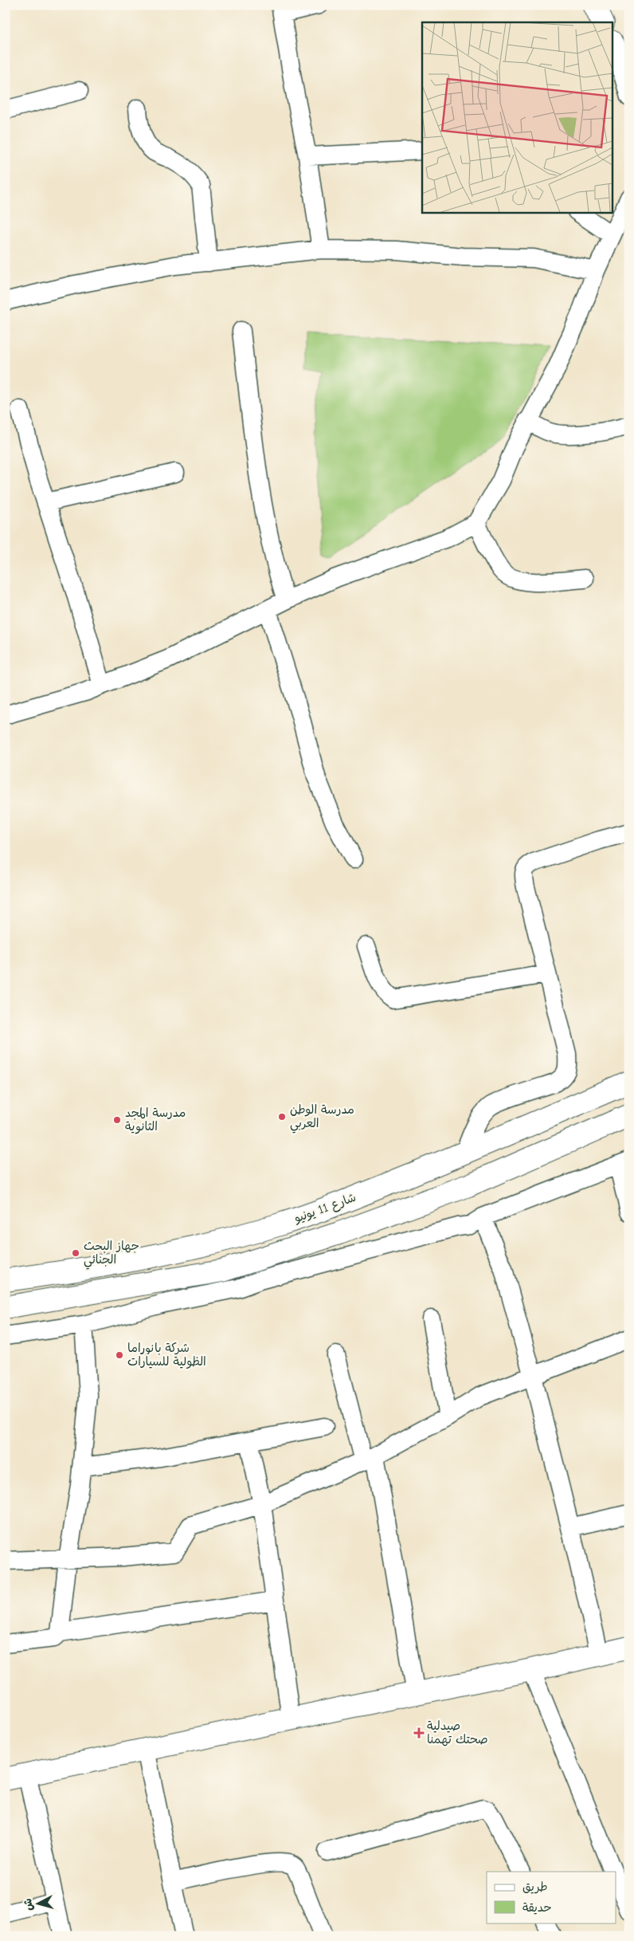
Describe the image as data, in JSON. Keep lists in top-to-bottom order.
{
  "streets": {
    "main road": ["شارع 11 يونيو"]
  },
  "places": {
    "other": [
      "مدرسة الوطن العربي",
      "مدرسة المجد الثانوية",
      "جهاز البحث الجنائي",
      "شركة بانوراما الظولية للسيارات"
    ],
    "health": ["صيدلية صحتك تهمنا"]
  },
  "legend": ["طريق", "حديقة"],
  "north": "left"
}
